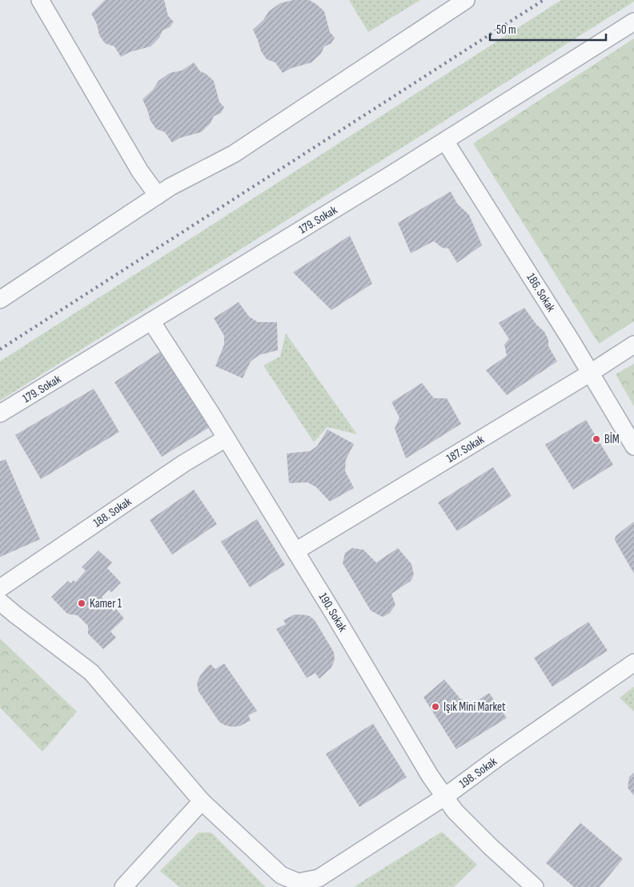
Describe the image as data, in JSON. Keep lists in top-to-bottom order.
{
  "streets": {
    "street": [
      "179. Sokak",
      "186. Sokak",
      "187. Sokak",
      "188. Sokak",
      "190. Sokak",
      "198. Sokak"
    ]
  },
  "crossings": [
    ["179. Sokak", "186. Sokak"],
    ["179. Sokak", "190. Sokak"],
    ["186. Sokak", "187. Sokak"],
    ["187. Sokak", "190. Sokak"],
    ["188. Sokak", "190. Sokak"],
    ["190. Sokak", "198. Sokak"]
  ],
  "places": ["BİM", "Kamer 1", "Işık Mini Market"],
  "scale_bar": "50 m"
}
